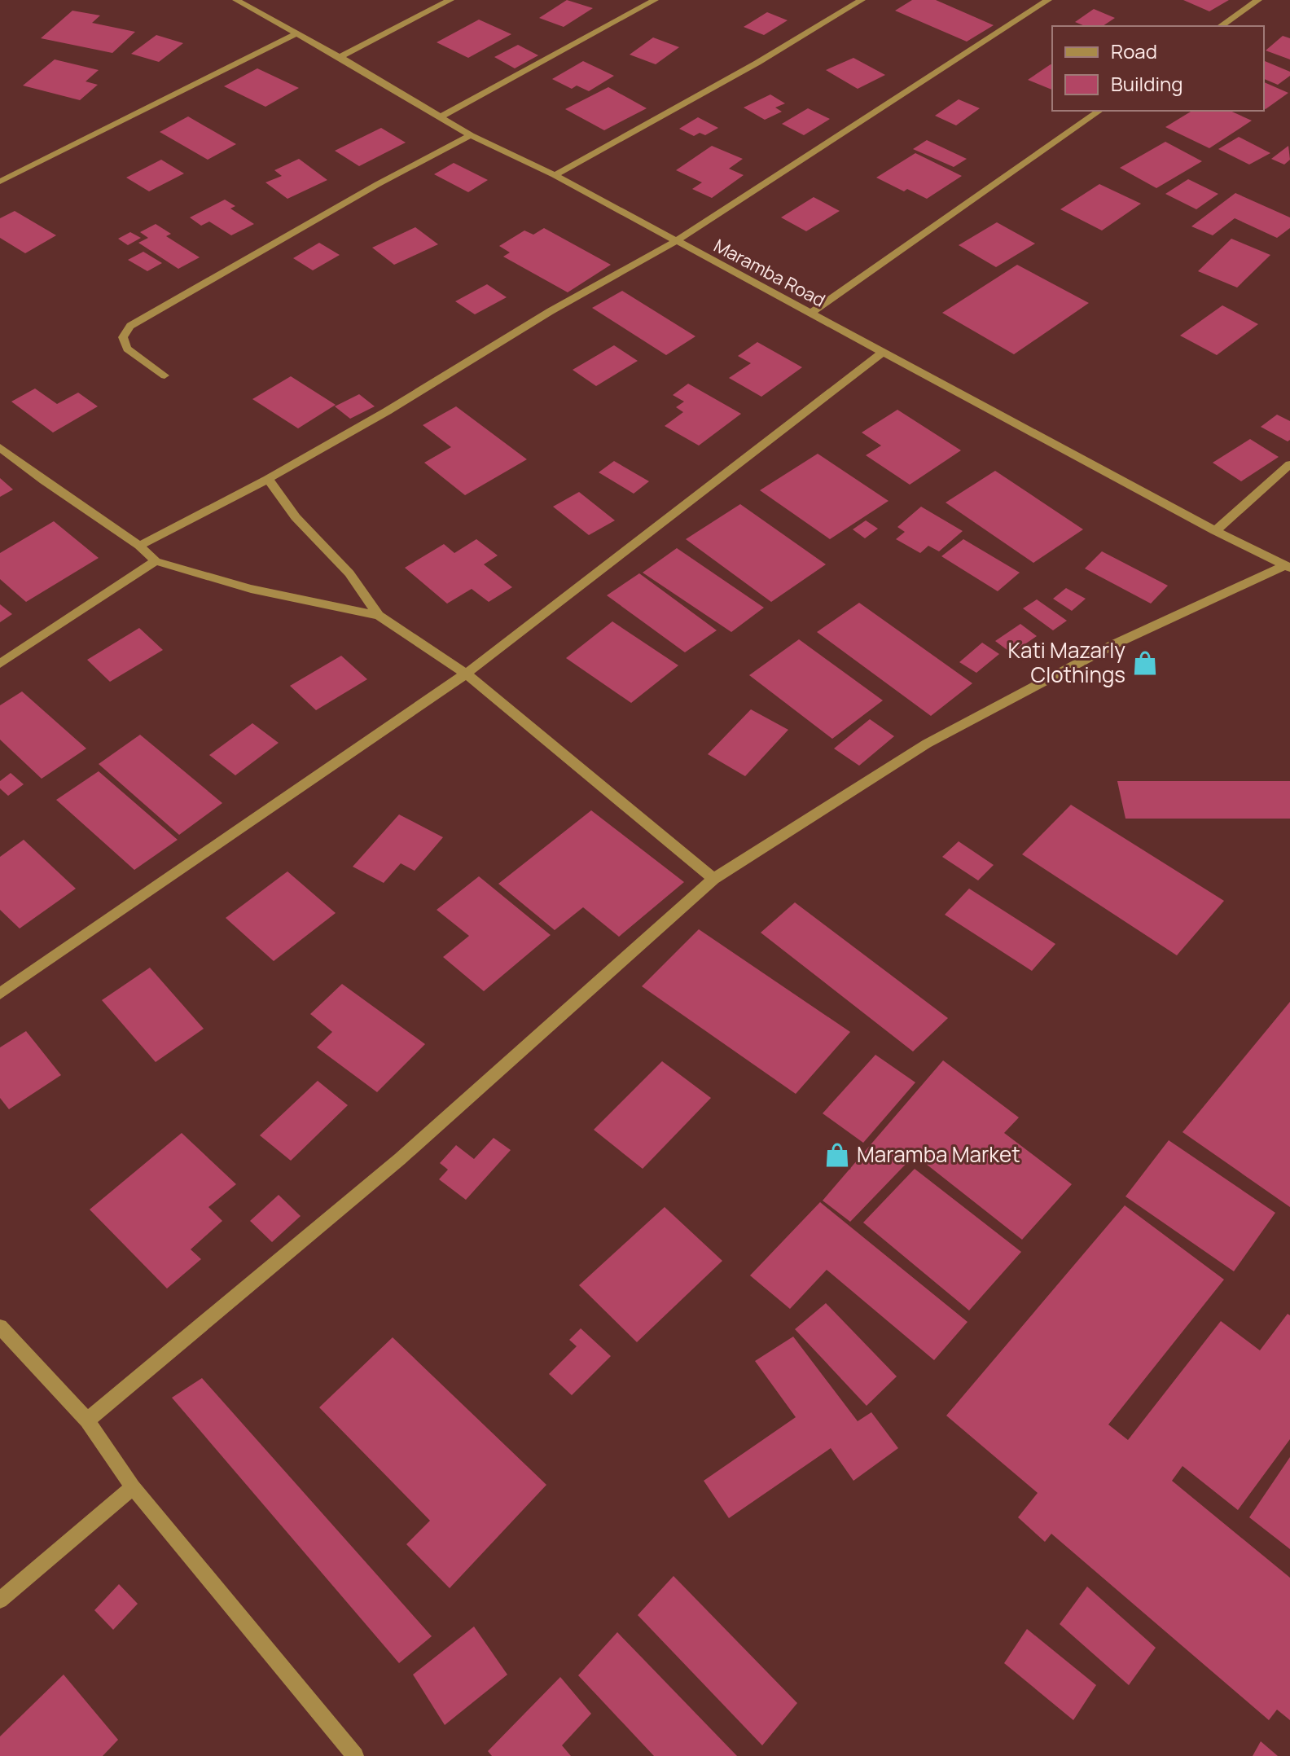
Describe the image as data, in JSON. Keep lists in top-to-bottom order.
{
  "streets": {
    "street": ["Maramba Road"]
  },
  "places": {
    "shop": ["Kati Mazarly Clothings", "Maramba Market"]
  },
  "legend": ["Road", "Building"]
}
